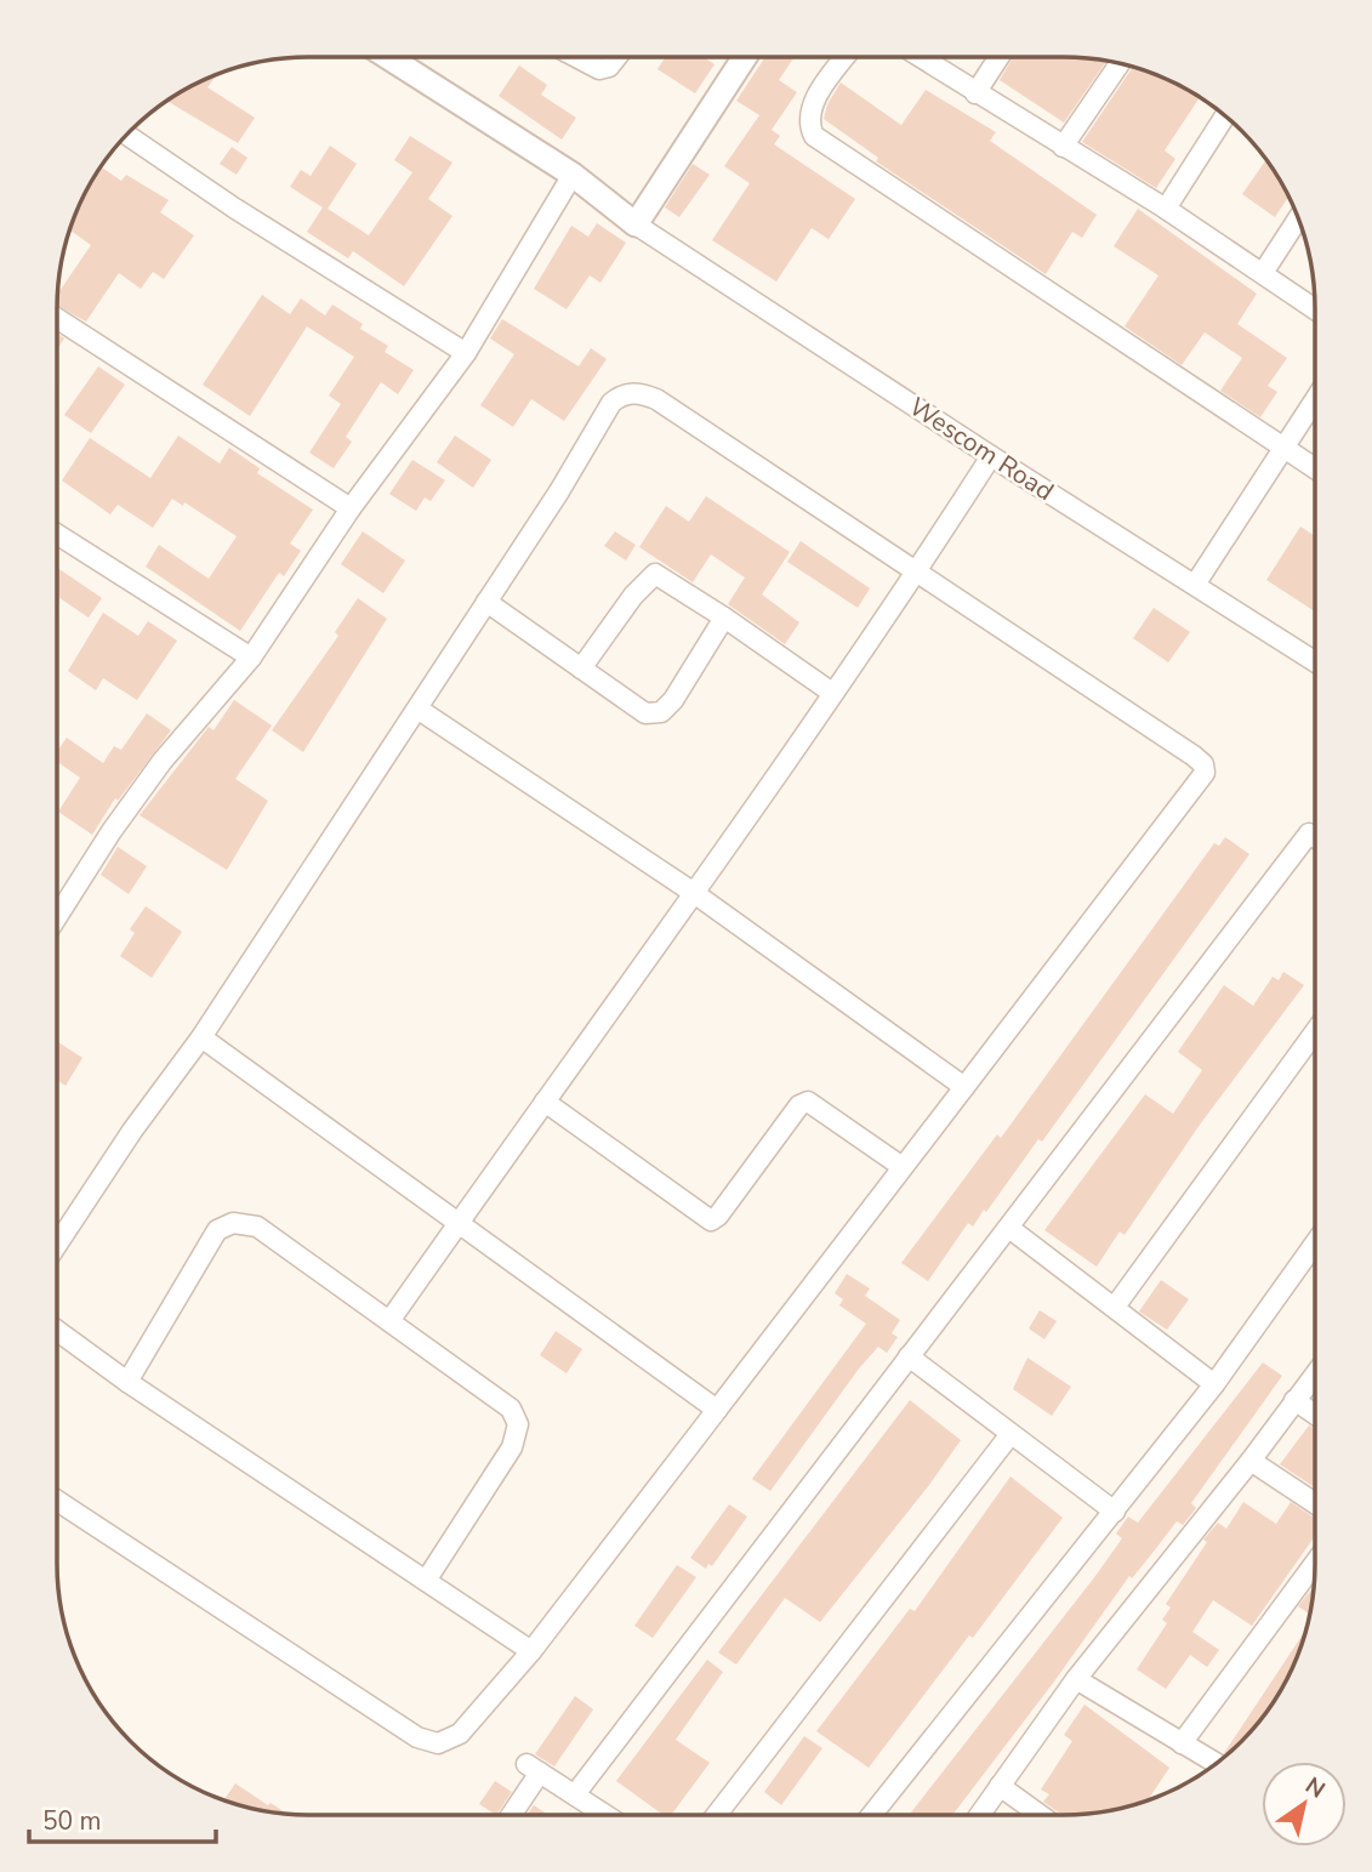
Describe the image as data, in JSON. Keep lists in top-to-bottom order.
{
  "streets": {
    "street": ["Wescom Road"]
  },
  "scale_bar": "50 m",
  "north": "top right"
}
